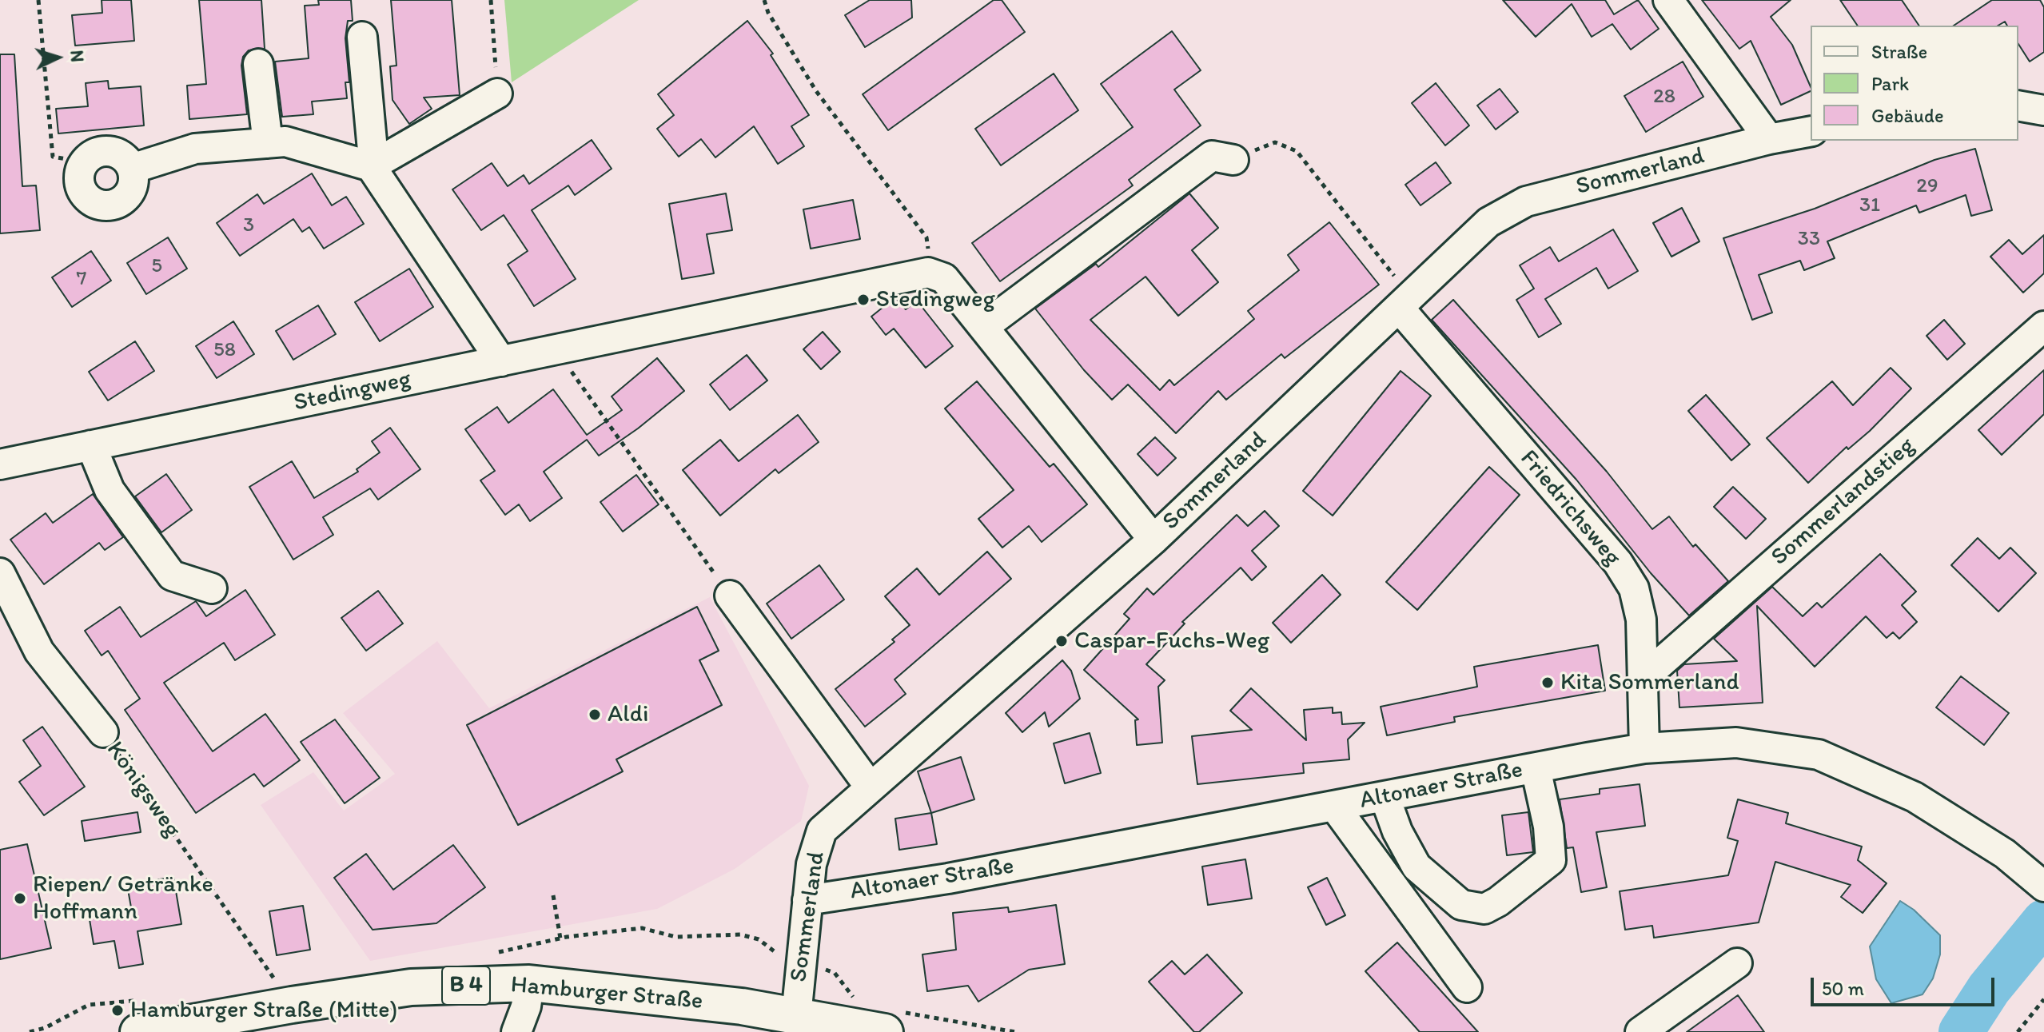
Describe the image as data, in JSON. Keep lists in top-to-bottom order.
{
  "streets": {
    "main road": ["B 4", "Hamburger Straße"],
    "street": [
      "Sommerland",
      "Stedingweg",
      "Sommerlandstieg",
      "Friedrichsweg",
      "Altonaer Straße",
      "Königsweg"
    ]
  },
  "crossings": [
    ["Sommerland", "Friedrichsweg"],
    ["Sommerland", "Altonaer Straße"],
    ["Sommerland", "Hamburger Straße"],
    ["Sommerlandstieg", "Friedrichsweg"],
    ["Friedrichsweg", "Altonaer Straße"],
    ["Königsweg", "Hamburger Straße"]
  ],
  "places": [
    "Stedingweg",
    "Caspar-Fuchs-Weg",
    "Kita Sommerland",
    "Aldi",
    "Riepen/ Getränke Hoffmann",
    "Hamburger Straße (Mitte)"
  ],
  "house_numbers": [
    "28",
    "29",
    "31",
    "3",
    "33",
    "5",
    "7",
    "58"
  ],
  "legend": ["Straße", "Park", "Gebäude"],
  "scale_bar": "50 m",
  "north": "right"
}
